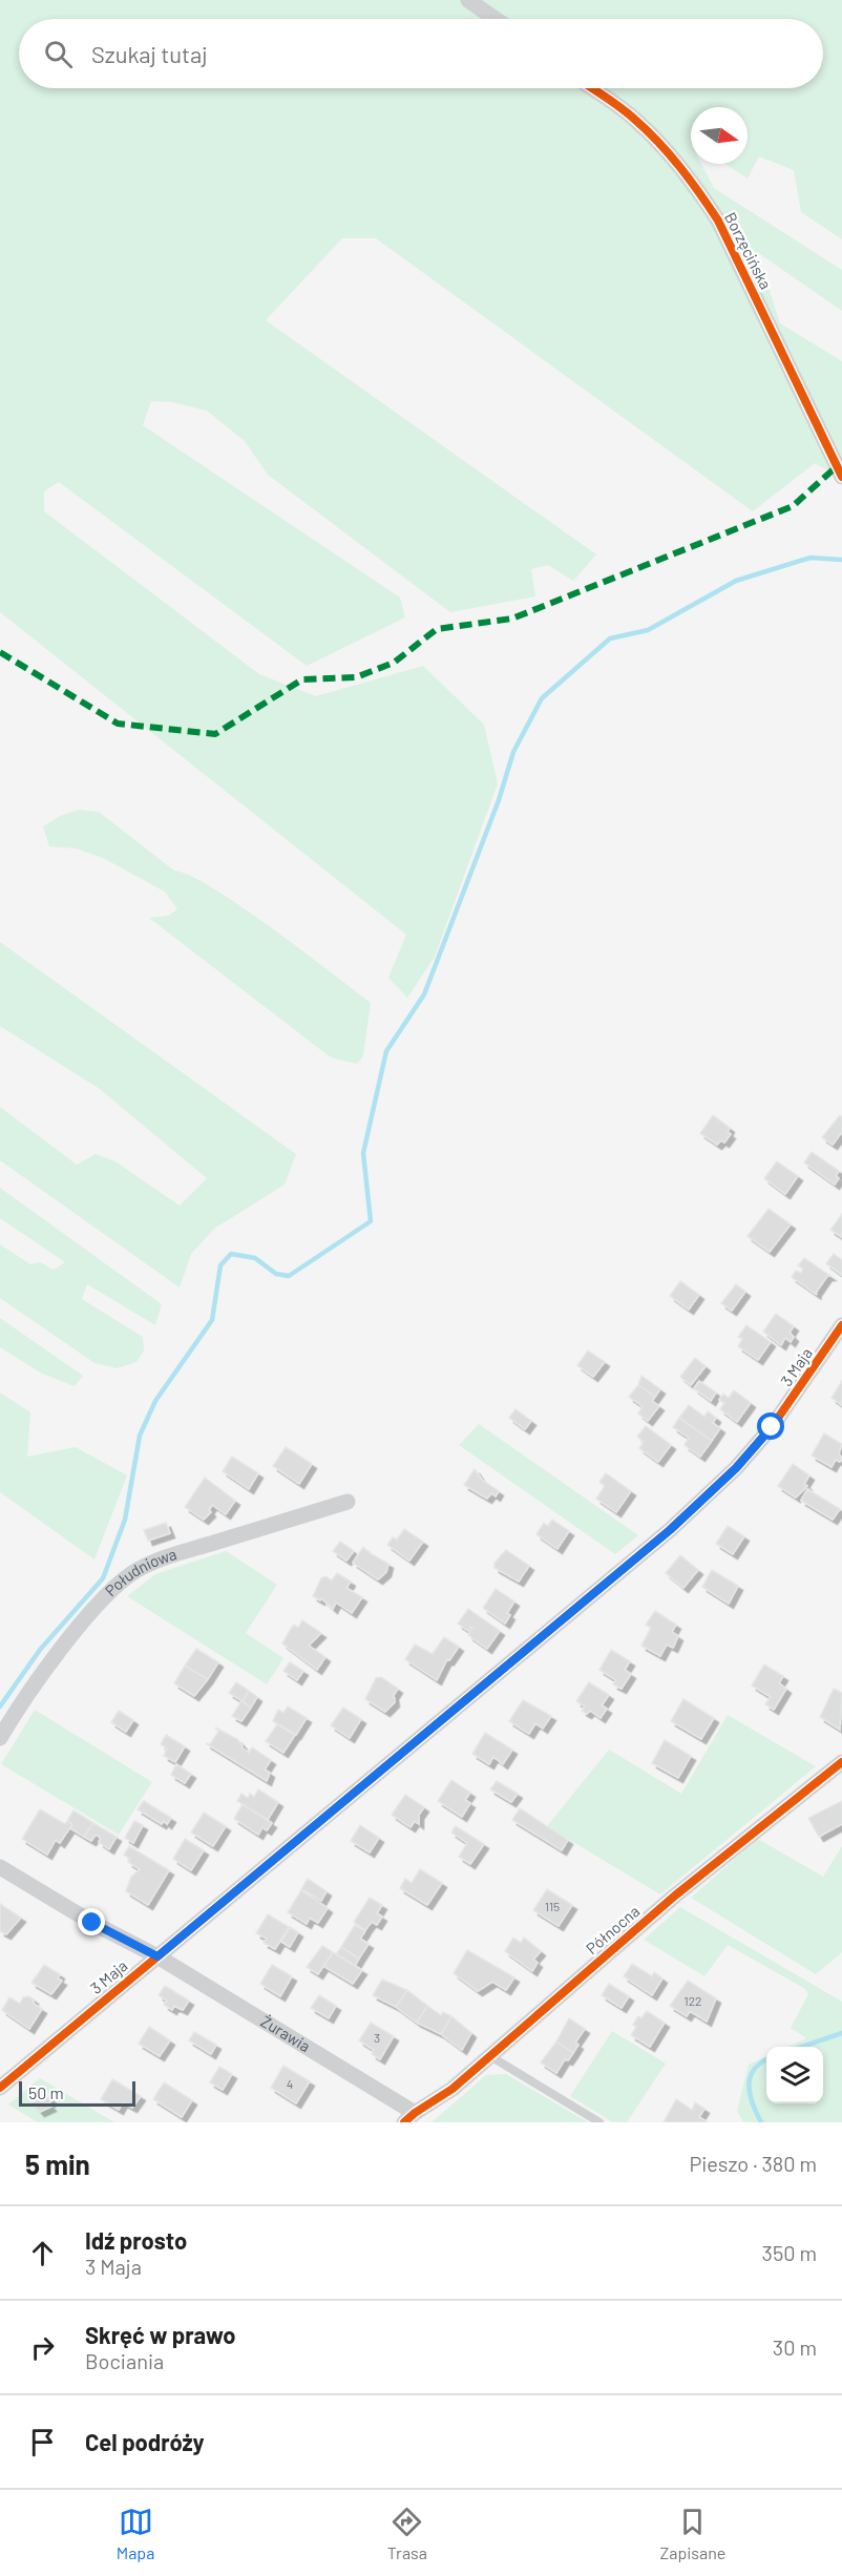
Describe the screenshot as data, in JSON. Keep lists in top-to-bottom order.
{
  "streets": {
    "street": [
      "Borzęcińska",
      "3 Maja",
      "Południowa",
      "Północna",
      "Żurawia"
    ]
  },
  "crossings": [
    ["3 Maja", "Żurawia"],
    ["Północna", "Żurawia"]
  ],
  "house_numbers": [
    "115",
    "122",
    "3",
    "4"
  ],
  "scale_bar": "50 m",
  "north": "right",
  "page": {
    "search": "Szukaj tutaj",
    "scale": "50 m",
    "heading": ["5 min", "Pieszo · 380 m"],
    "list": [
      ["Idź prosto", "3 Maja", "350 m"],
      ["Skręć w prawo", "Bociania", "30 m"],
      "Cel podróży"
    ],
    "nav": ["Mapa", "Trasa", "Zapisane"]
  }
}
